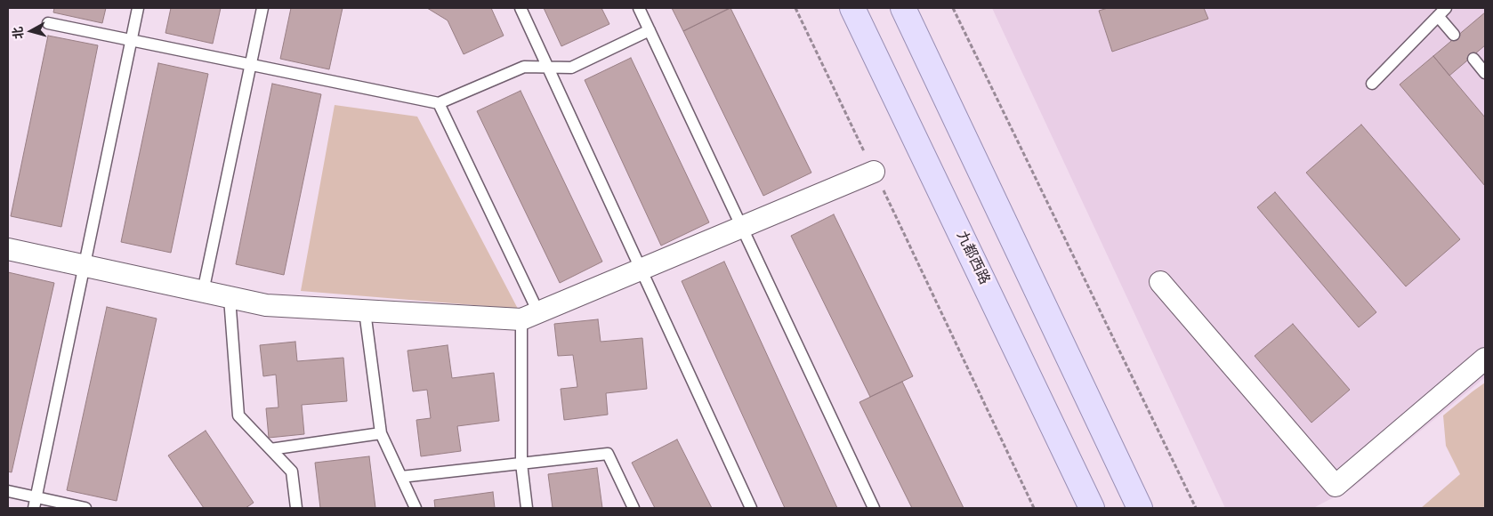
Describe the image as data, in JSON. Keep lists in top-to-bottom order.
{
  "streets": {
    "main road": ["九都西路"]
  },
  "north": "left"
}
